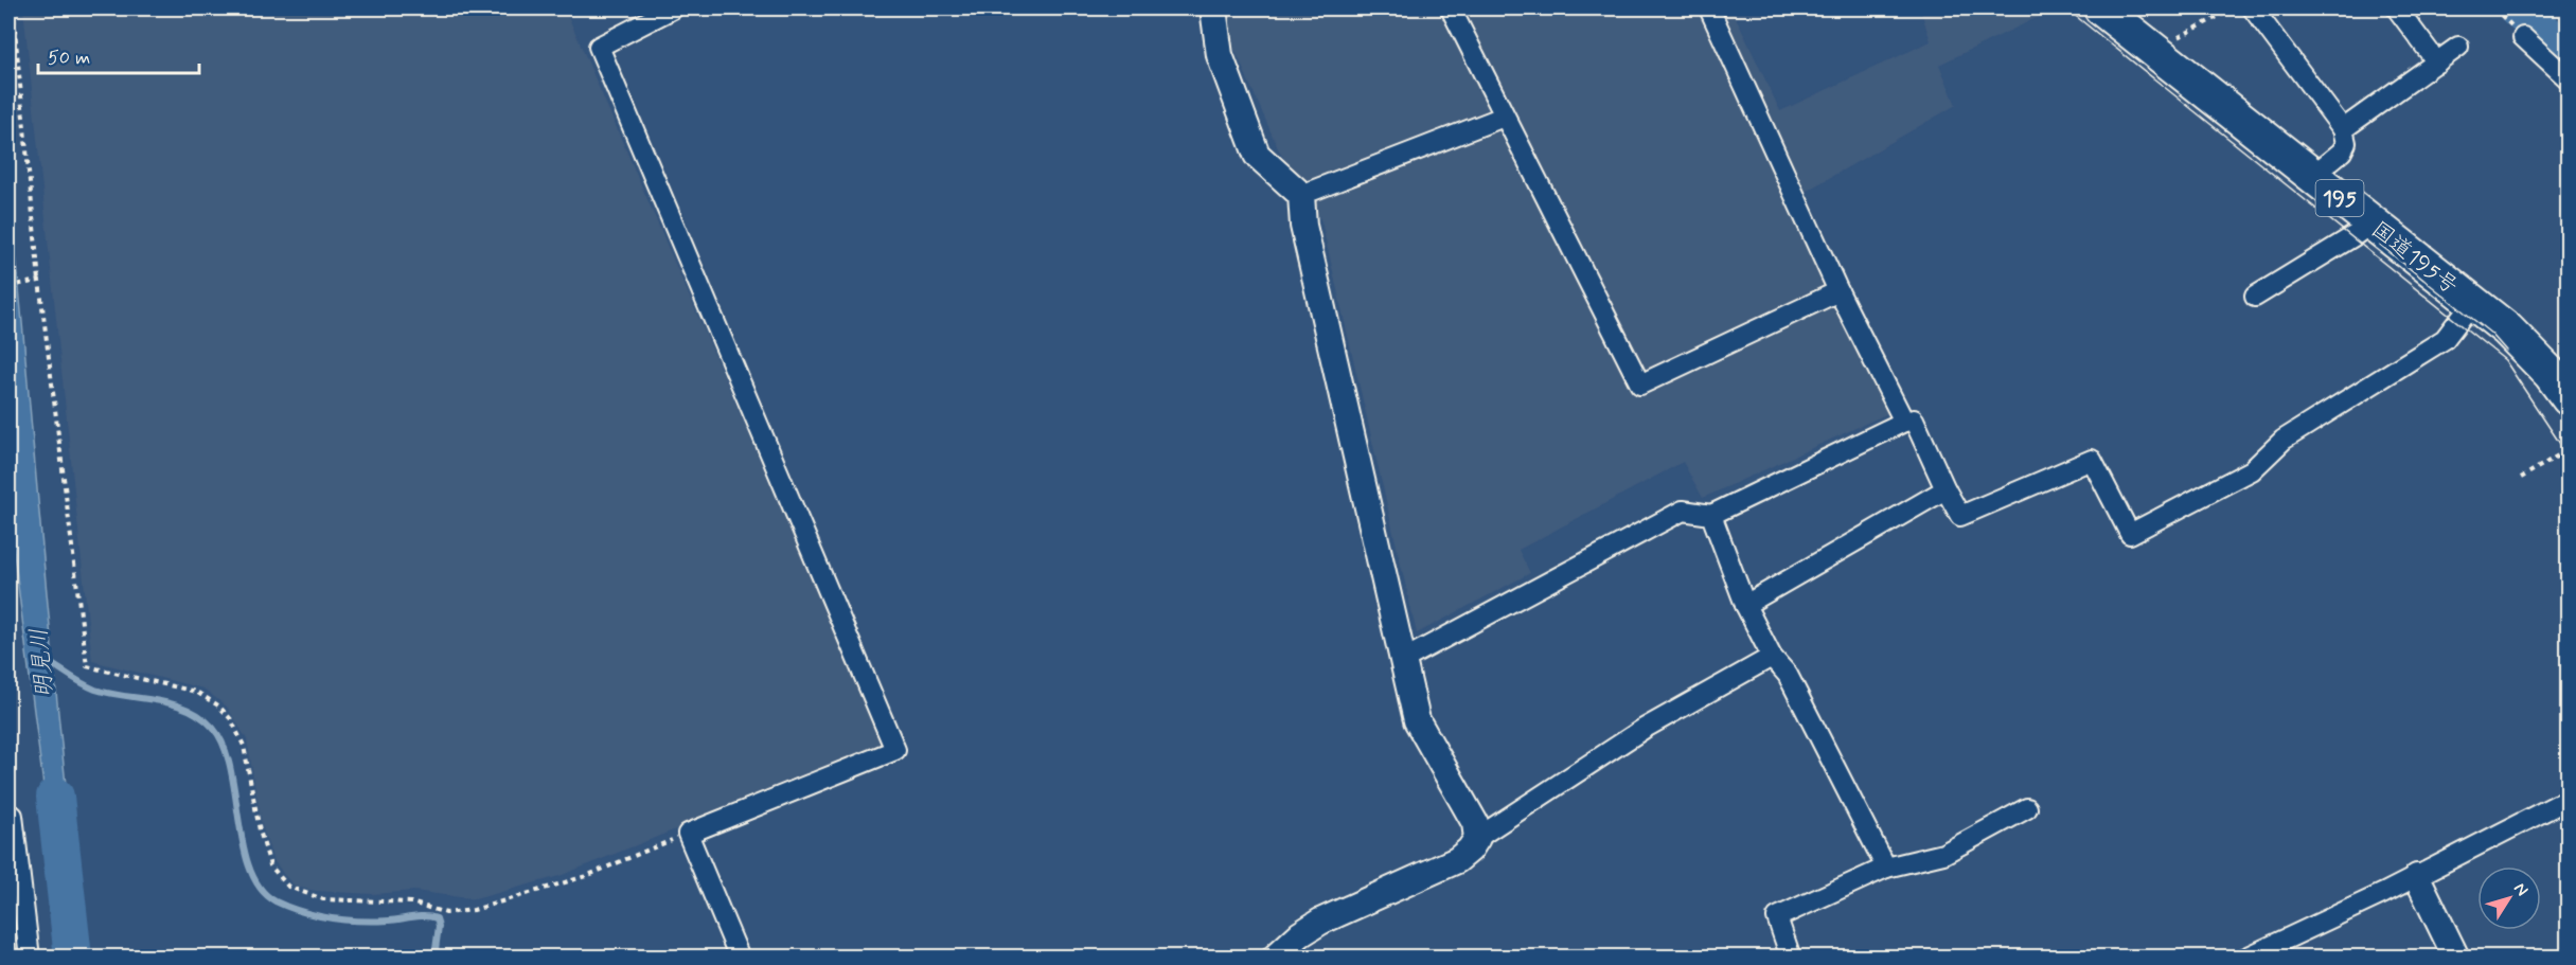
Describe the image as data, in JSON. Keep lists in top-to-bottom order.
{
  "streets": {
    "highway": ["195", "国道195号"]
  },
  "water": ["明見川"],
  "scale_bar": "50 m",
  "north": "top right"
}
